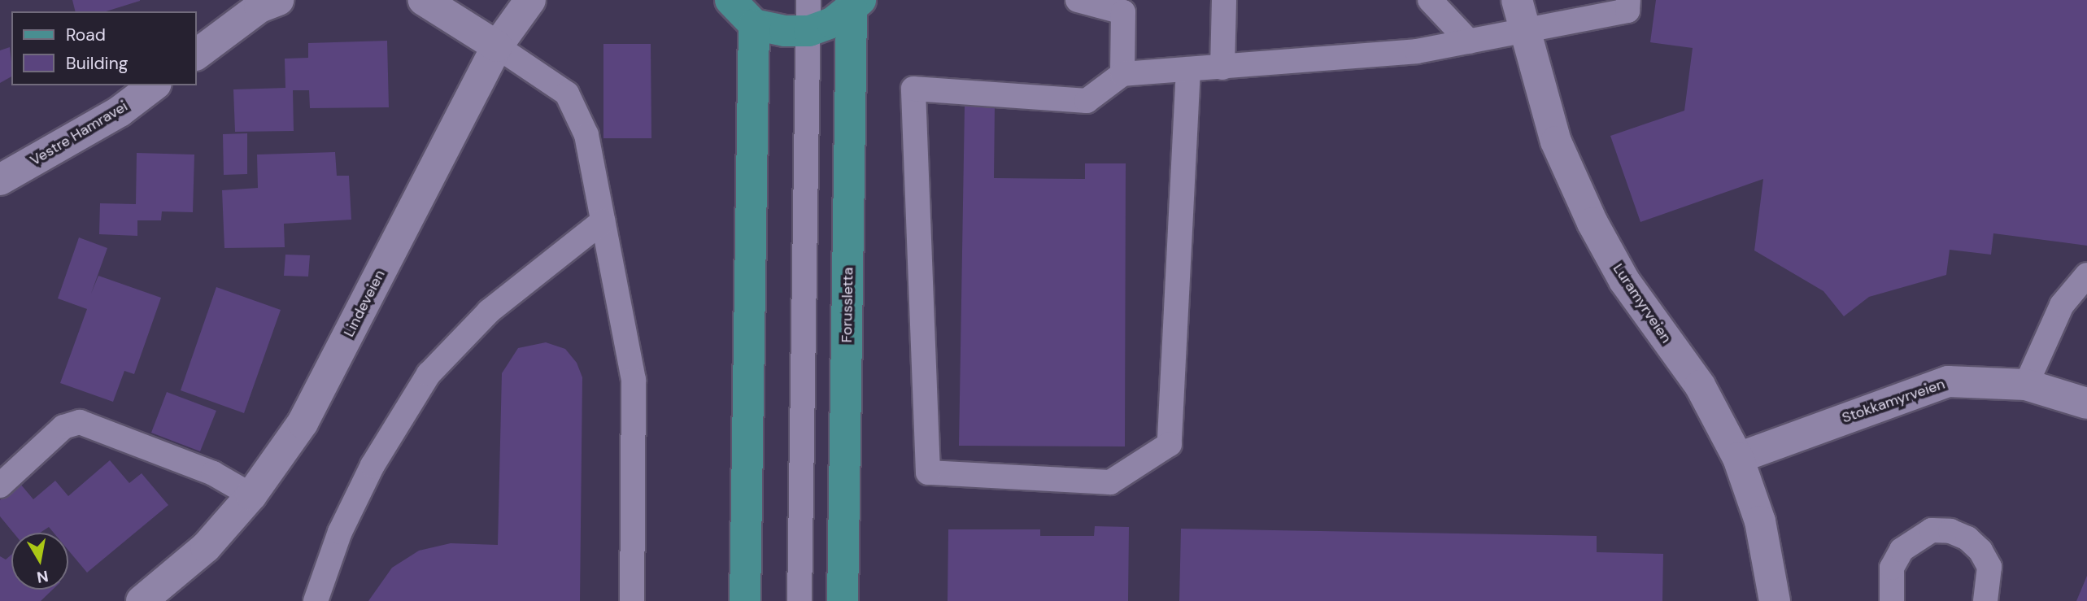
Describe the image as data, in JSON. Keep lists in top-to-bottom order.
{
  "streets": {
    "main road": ["Forussletta"],
    "street": [
      "Vestre Hamravei",
      "Lindeveien",
      "Luramyrveien",
      "Stokkamyrveien"
    ]
  },
  "crossings": [
    ["Luramyrveien", "Stokkamyrveien"]
  ],
  "legend": ["Road", "Building"],
  "north": "bottom"
}
